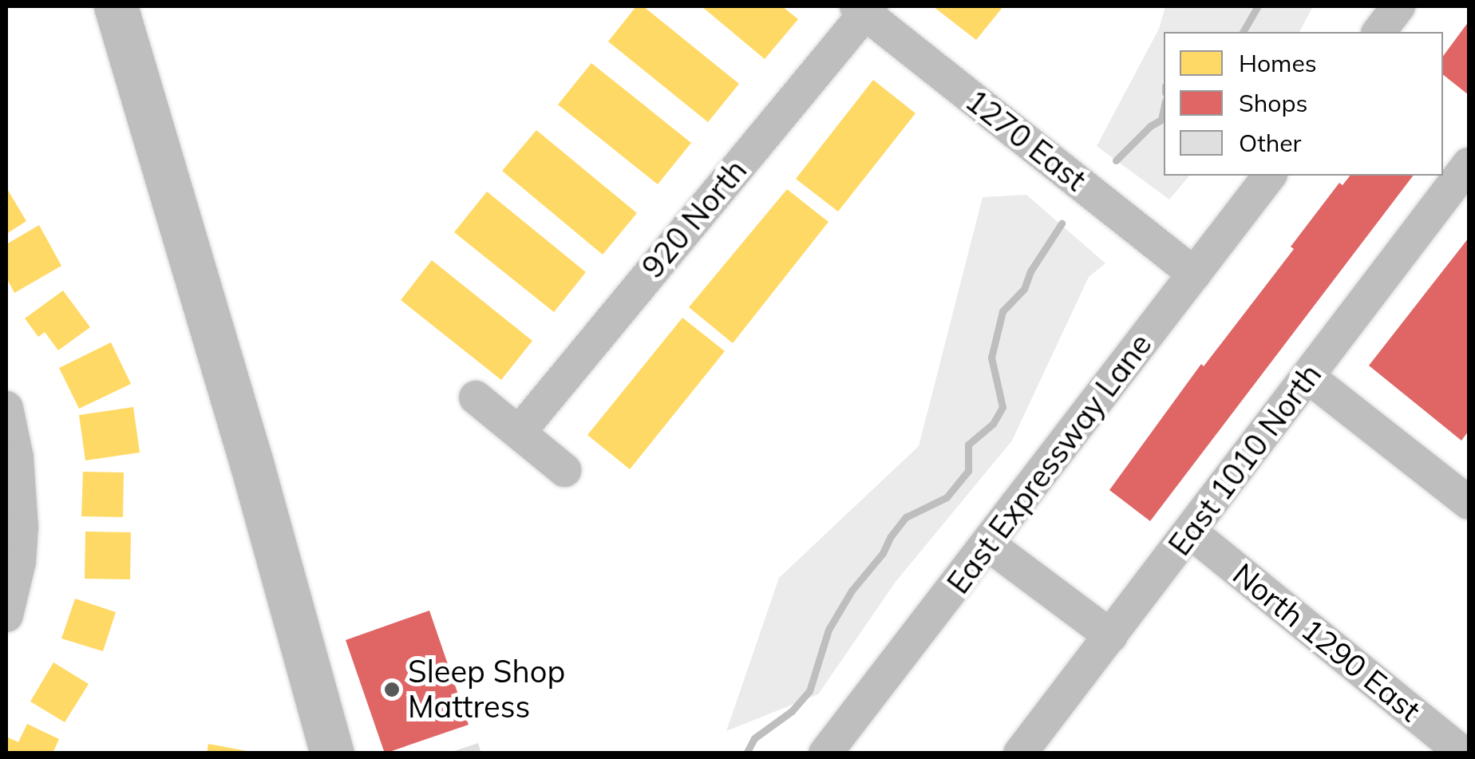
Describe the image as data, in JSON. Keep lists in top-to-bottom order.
{
  "streets": {
    "street": [
      "1270 East",
      "920 North",
      "East 1010 North",
      "East Expressway Lane",
      "North 1290 East"
    ]
  },
  "crossings": [
    ["1270 East", "920 North"],
    ["1270 East", "East Expressway Lane"],
    ["East 1010 North", "North 1290 East"]
  ],
  "places": ["Sleep Shop Mattress"],
  "legend": ["Homes", "Shops", "Other"]
}
